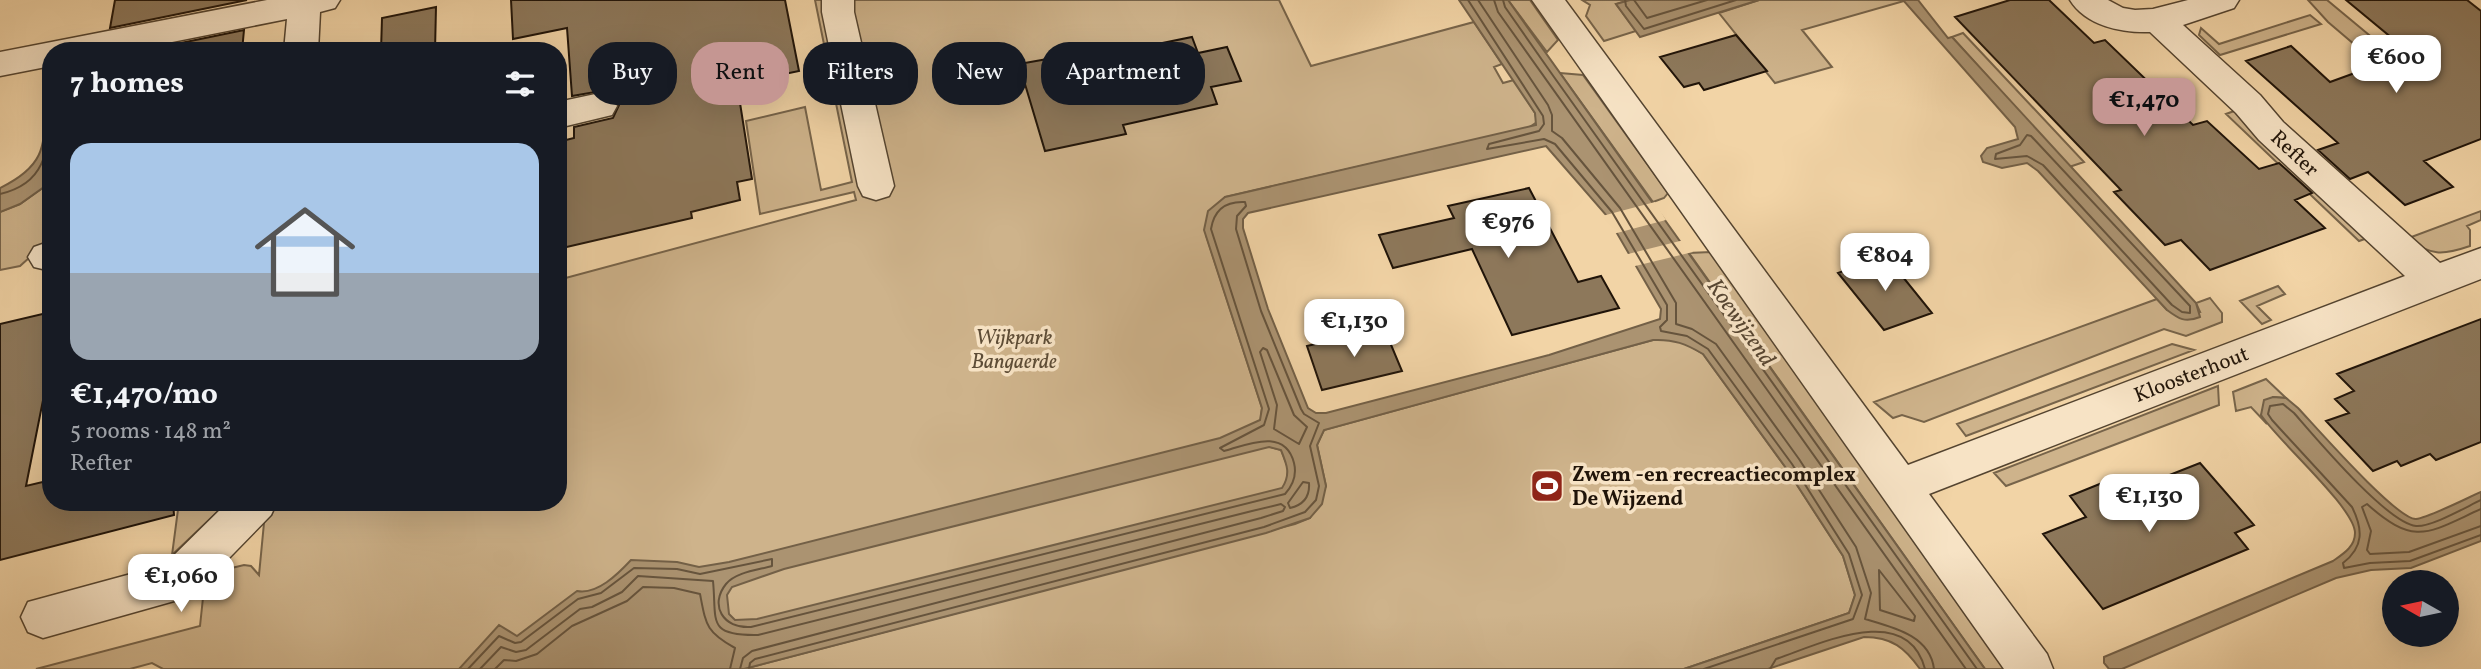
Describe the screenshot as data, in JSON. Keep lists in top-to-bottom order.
{
  "streets": {
    "street": ["Refter", "Kloosterhout"]
  },
  "crossings": [
    ["Refter", "Kloosterhout"]
  ],
  "water": ["Koewijzend"],
  "parks": ["Wijkpark Bangaerde"],
  "places": {
    "sports": ["Zwem -en recreactiecomplex De Wijzend"]
  },
  "north": "left",
  "page": {
    "price": [
      "€600",
      "€1,470",
      "€976",
      "€804",
      "€1,130",
      "€1,130",
      "€1,060"
    ],
    "chip": [
      "Buy",
      "Rent",
      "Filters",
      "New",
      "Apartment"
    ],
    "heading": "7 homes",
    "list": [
      {
        "name": "€1,470/mo",
        "note": "5 rooms · 148 m² · Refter"
      }
    ]
  }
}
